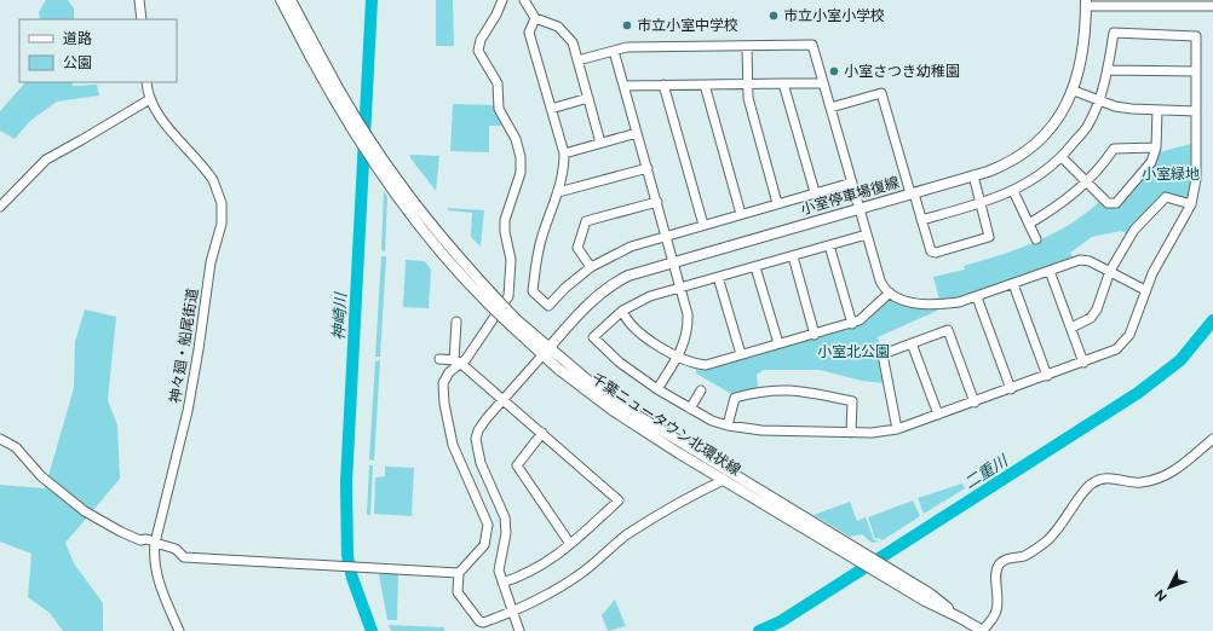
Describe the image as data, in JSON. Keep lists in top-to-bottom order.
{
  "streets": {
    "main road": ["小室停車場復線", "千葉ニュータウン北環状線"],
    "street": ["神々廻・船尾街道"]
  },
  "crossings": [
    ["小室停車場復線", "千葉ニュータウン北環状線"]
  ],
  "water": ["神崎川", "二重川"],
  "parks": ["小室緑地", "小室北公園"],
  "places": ["市立小室小学校", "市立小室中学校", "小室さつき幼稚園"],
  "legend": ["道路", "公園"],
  "north": "bottom left"
}
